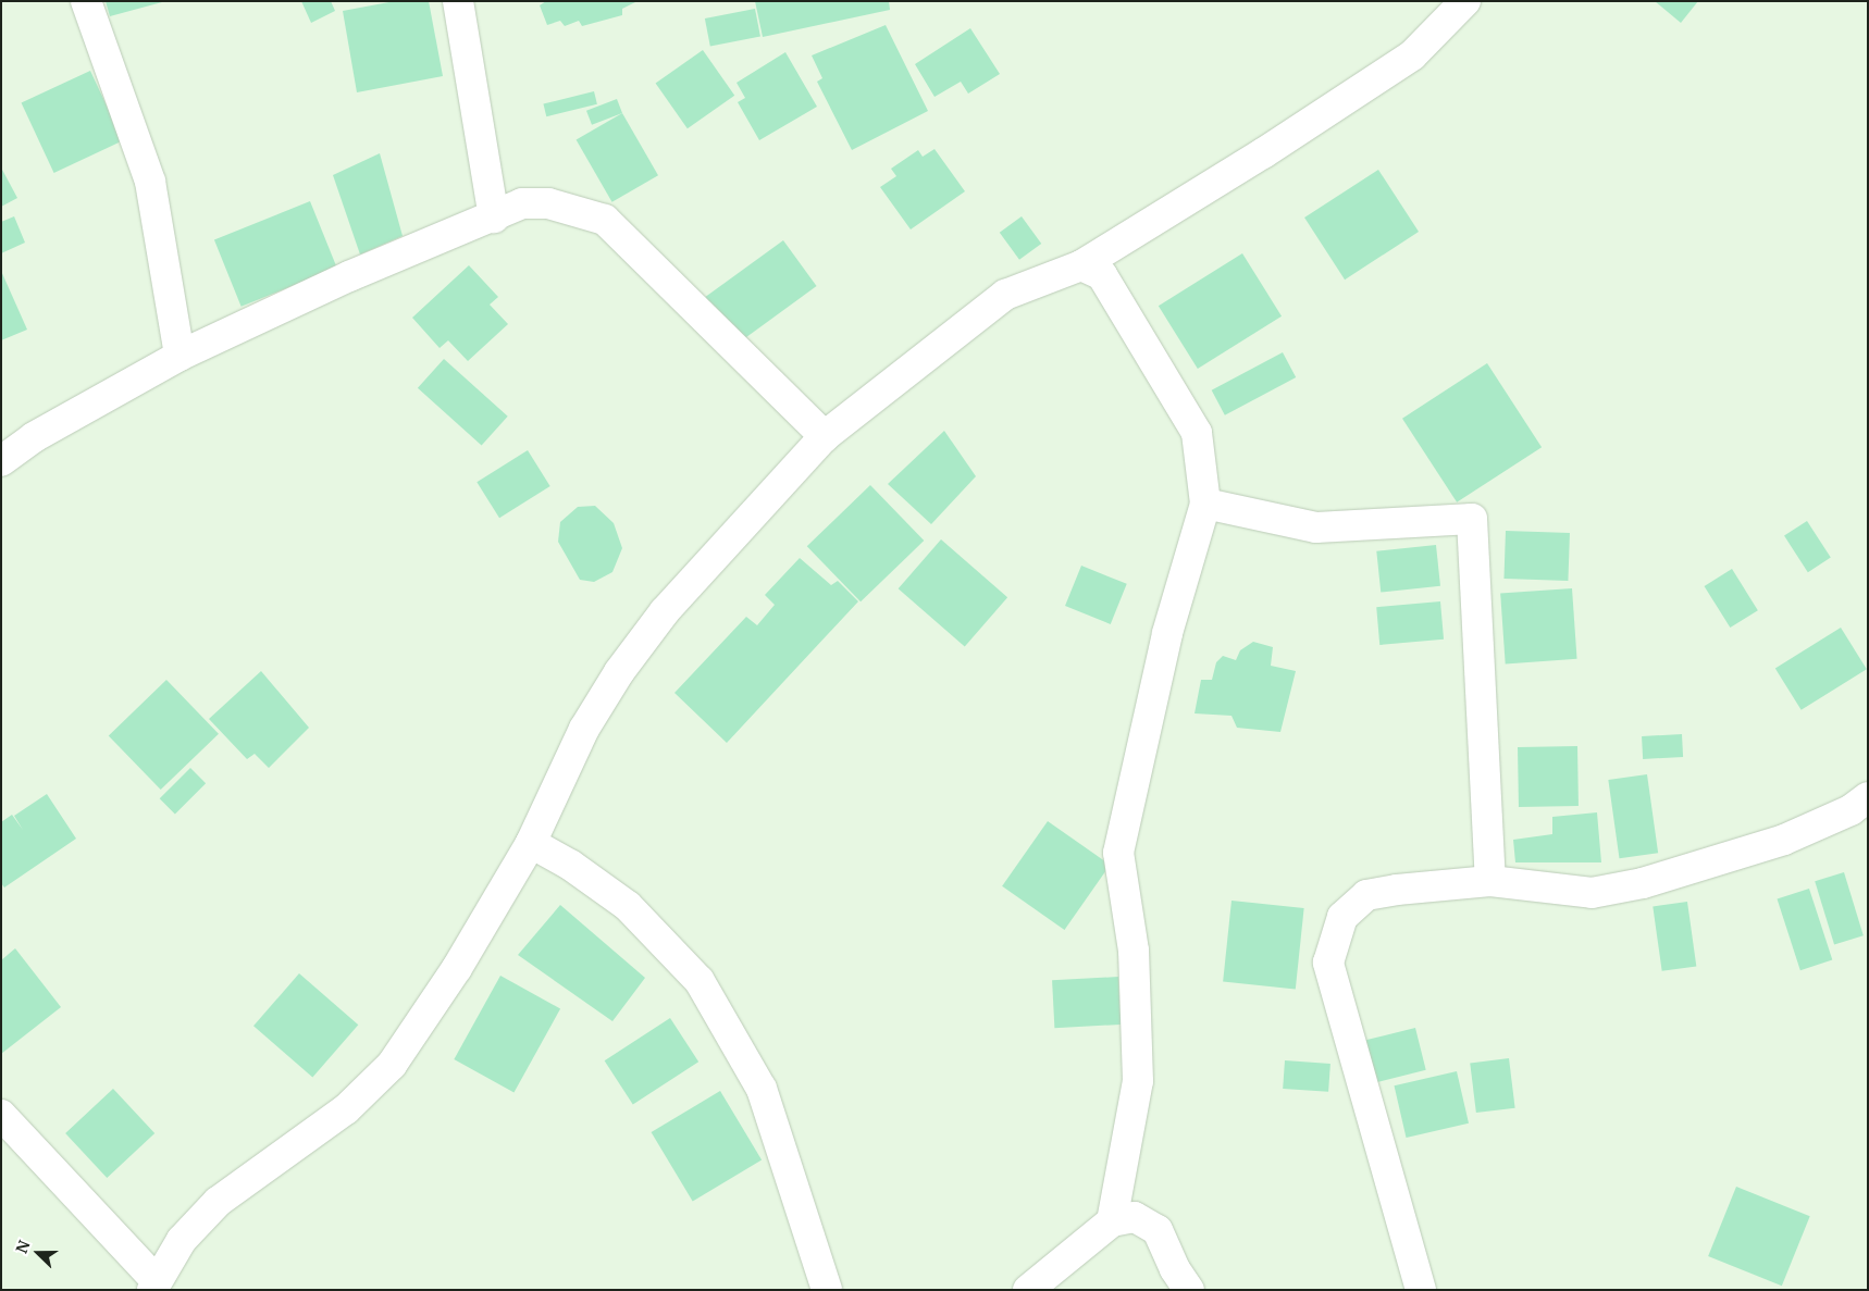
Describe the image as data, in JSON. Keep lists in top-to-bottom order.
{
  "north": "left"
}
